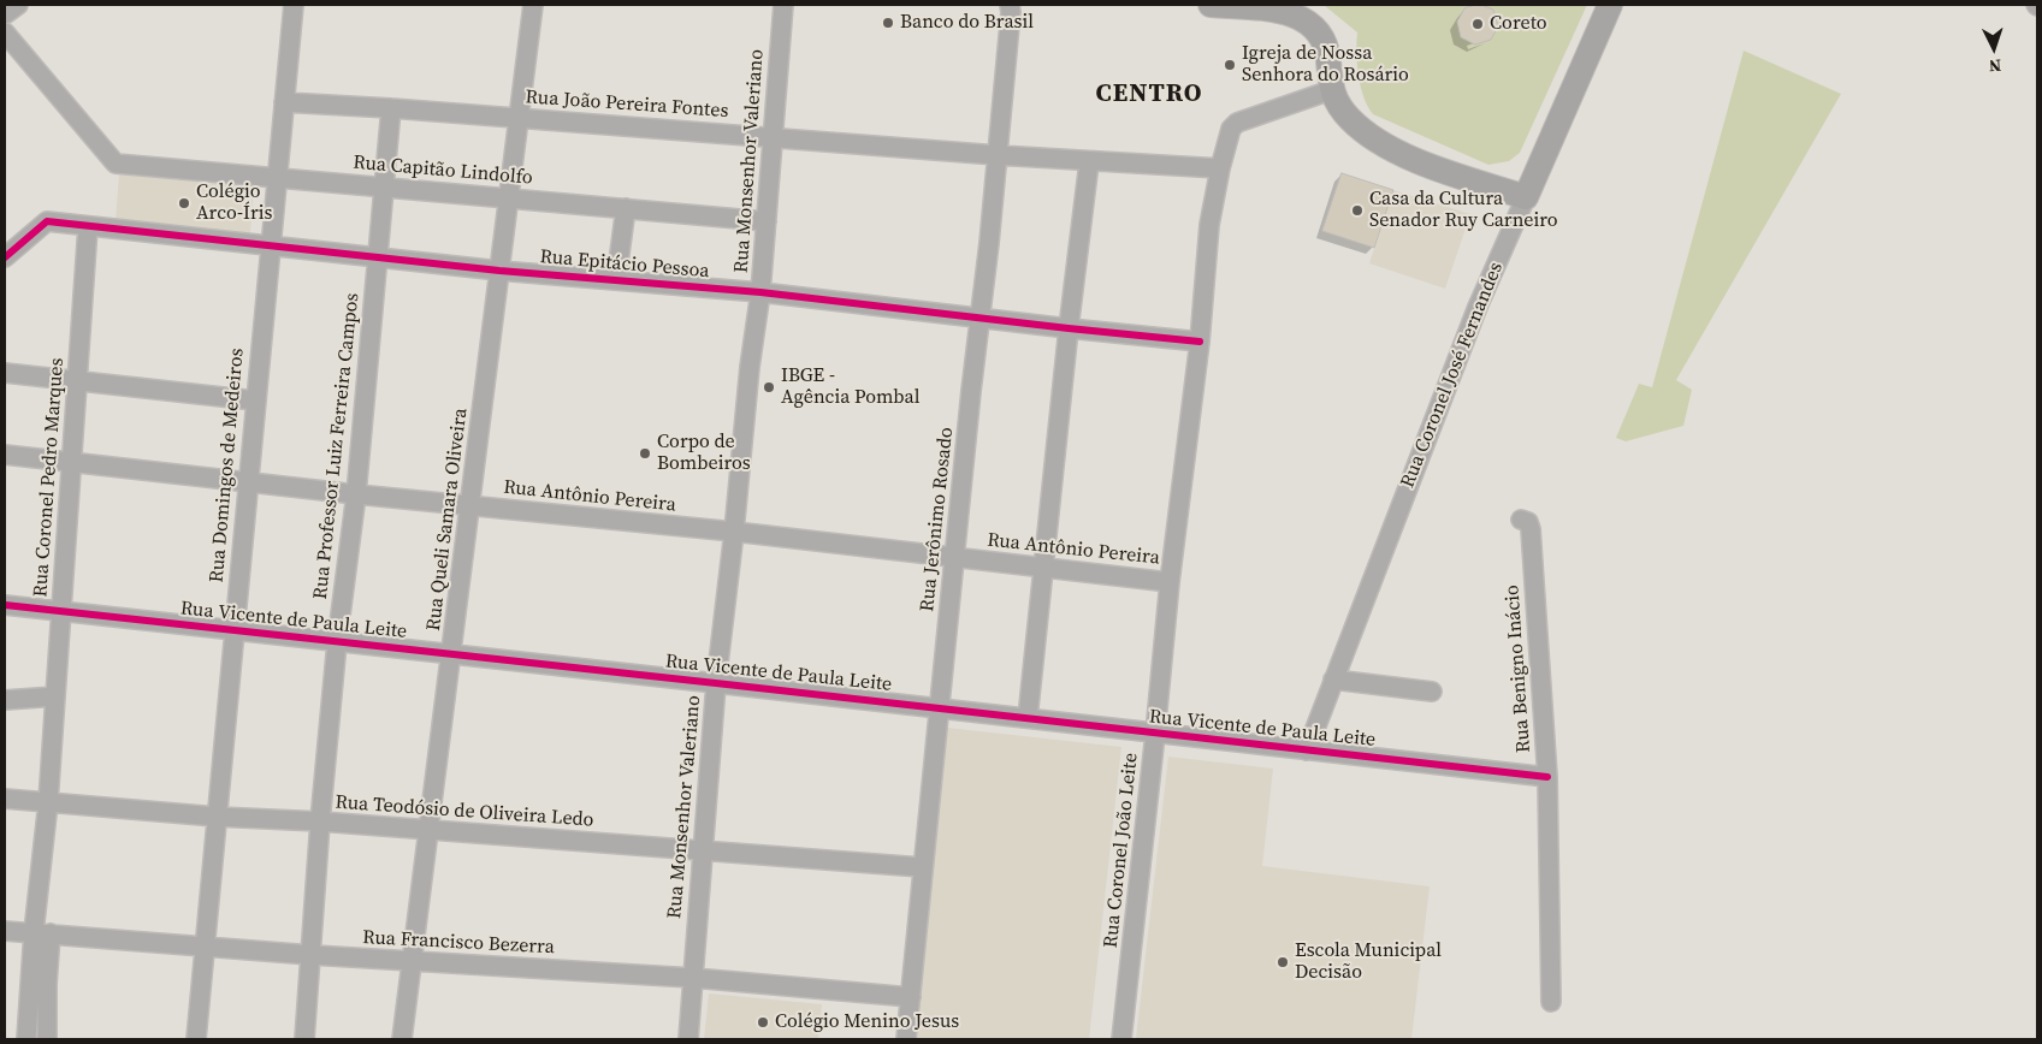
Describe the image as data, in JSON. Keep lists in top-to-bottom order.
{
  "streets": {
    "main road": ["Rua Coronel José Fernandes"],
    "street": [
      "Rua João Pereira Fontes",
      "Rua Monsenhor Valeriano",
      "Rua Capitão Lindolfo",
      "Rua Epitácio Pessoa",
      "Rua Professor Luiz Ferreira Campos",
      "Rua Domingos de Medeiros",
      "Rua Coronel Pedro Marques",
      "Rua Antônio Pereira",
      "Rua Queli Samara Oliveira",
      "Rua Jerônimo Rosado",
      "Rua Vicente de Paula Leite",
      "Rua Benigno Inácio",
      "Rua Teodósio de Oliveira Ledo",
      "Rua Coronel João Leite",
      "Rua Francisco Bezerra"
    ]
  },
  "crossings": [
    ["Rua João Pereira Fontes", "Rua Monsenhor Valeriano"],
    ["Rua João Pereira Fontes", "Rua Professor Luiz Ferreira Campos"],
    ["Rua João Pereira Fontes", "Rua Domingos de Medeiros"],
    ["Rua João Pereira Fontes", "Rua Queli Samara Oliveira"],
    ["Rua João Pereira Fontes", "Rua Jerônimo Rosado"],
    ["Rua João Pereira Fontes", "Rua Coronel João Leite"],
    ["Rua Monsenhor Valeriano", "Rua Capitão Lindolfo"],
    ["Rua Monsenhor Valeriano", "Rua Epitácio Pessoa"],
    ["Rua Monsenhor Valeriano", "Rua Antônio Pereira"],
    ["Rua Monsenhor Valeriano", "Rua Vicente de Paula Leite"],
    ["Rua Monsenhor Valeriano", "Rua Teodósio de Oliveira Ledo"],
    ["Rua Monsenhor Valeriano", "Rua Francisco Bezerra"],
    ["Rua Capitão Lindolfo", "Rua Professor Luiz Ferreira Campos"],
    ["Rua Capitão Lindolfo", "Rua Domingos de Medeiros"],
    ["Rua Capitão Lindolfo", "Rua Queli Samara Oliveira"],
    ["Rua Epitácio Pessoa", "Rua Professor Luiz Ferreira Campos"],
    ["Rua Epitácio Pessoa", "Rua Domingos de Medeiros"],
    ["Rua Epitácio Pessoa", "Rua Coronel Pedro Marques"],
    ["Rua Epitácio Pessoa", "Rua Queli Samara Oliveira"],
    ["Rua Epitácio Pessoa", "Rua Jerônimo Rosado"],
    ["Rua Epitácio Pessoa", "Rua Coronel João Leite"],
    ["Rua Coronel José Fernandes", "Rua Vicente de Paula Leite"],
    ["Rua Professor Luiz Ferreira Campos", "Rua Antônio Pereira"],
    ["Rua Professor Luiz Ferreira Campos", "Rua Vicente de Paula Leite"],
    ["Rua Professor Luiz Ferreira Campos", "Rua Teodósio de Oliveira Ledo"],
    ["Rua Professor Luiz Ferreira Campos", "Rua Francisco Bezerra"],
    ["Rua Domingos de Medeiros", "Rua Antônio Pereira"],
    ["Rua Domingos de Medeiros", "Rua Vicente de Paula Leite"],
    ["Rua Domingos de Medeiros", "Rua Teodósio de Oliveira Ledo"],
    ["Rua Domingos de Medeiros", "Rua Francisco Bezerra"],
    ["Rua Coronel Pedro Marques", "Rua Antônio Pereira"],
    ["Rua Coronel Pedro Marques", "Rua Vicente de Paula Leite"],
    ["Rua Coronel Pedro Marques", "Rua Teodósio de Oliveira Ledo"],
    ["Rua Coronel Pedro Marques", "Rua Francisco Bezerra"],
    ["Rua Antônio Pereira", "Rua Queli Samara Oliveira"],
    ["Rua Antônio Pereira", "Rua Jerônimo Rosado"],
    ["Rua Antônio Pereira", "Rua Coronel João Leite"],
    ["Rua Queli Samara Oliveira", "Rua Vicente de Paula Leite"],
    ["Rua Queli Samara Oliveira", "Rua Teodósio de Oliveira Ledo"],
    ["Rua Queli Samara Oliveira", "Rua Francisco Bezerra"],
    ["Rua Jerônimo Rosado", "Rua Vicente de Paula Leite"],
    ["Rua Jerônimo Rosado", "Rua Teodósio de Oliveira Ledo"],
    ["Rua Jerônimo Rosado", "Rua Francisco Bezerra"],
    ["Rua Vicente de Paula Leite", "Rua Benigno Inácio"],
    ["Rua Vicente de Paula Leite", "Rua Coronel João Leite"]
  ],
  "districts": ["CENTRO"],
  "places": [
    "Banco do Brasil",
    "Coreto",
    "Igreja de Nossa Senhora do Rosário",
    "Colégio Arco-Íris",
    "Casa da Cultura Senador Ruy Carneiro",
    "IBGE - Agência Pombal",
    "Corpo de Bombeiros",
    "Escola Municipal Decisão",
    "Colégio Menino Jesus"
  ],
  "north": "bottom"
}
